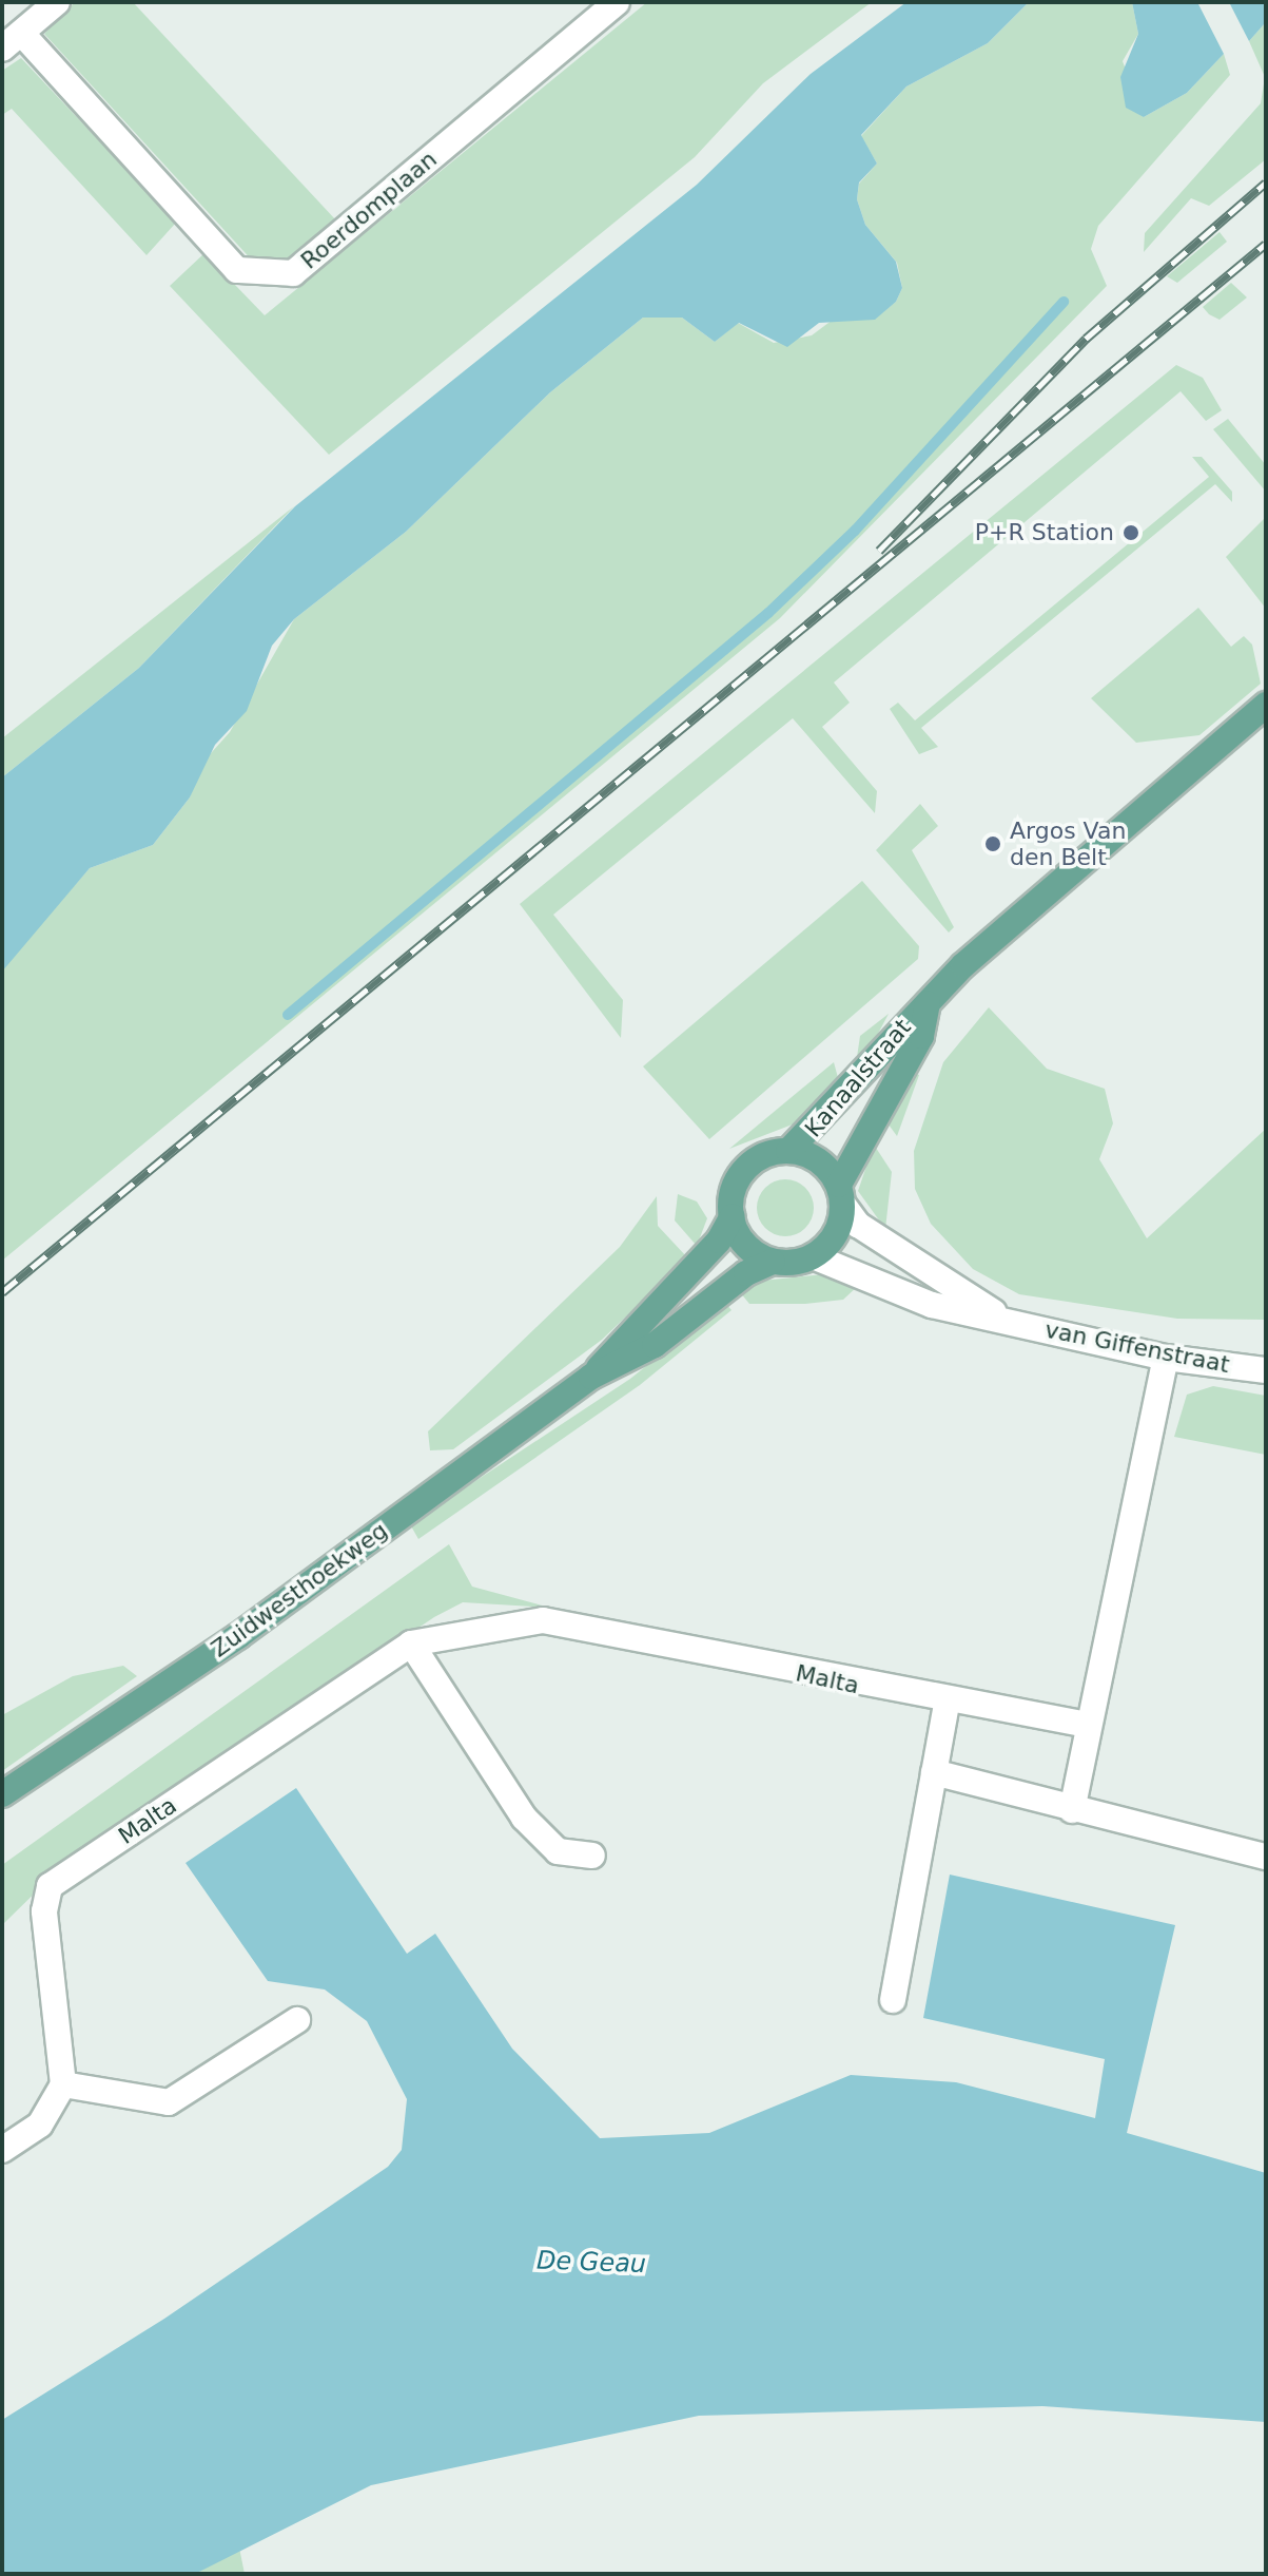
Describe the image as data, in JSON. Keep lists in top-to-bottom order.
{
  "streets": {
    "main road": ["Kanaalstraat", "Zuidwesthoekweg"],
    "street": ["Roerdomplaan", "van Giffenstraat", "Malta"]
  },
  "crossings": [
    ["Kanaalstraat", "van Giffenstraat"],
    ["Kanaalstraat", "Zuidwesthoekweg"],
    ["van Giffenstraat", "Zuidwesthoekweg"]
  ],
  "water": ["De Geau"],
  "places": ["P+R Station", "Argos Van den Belt"]
}
